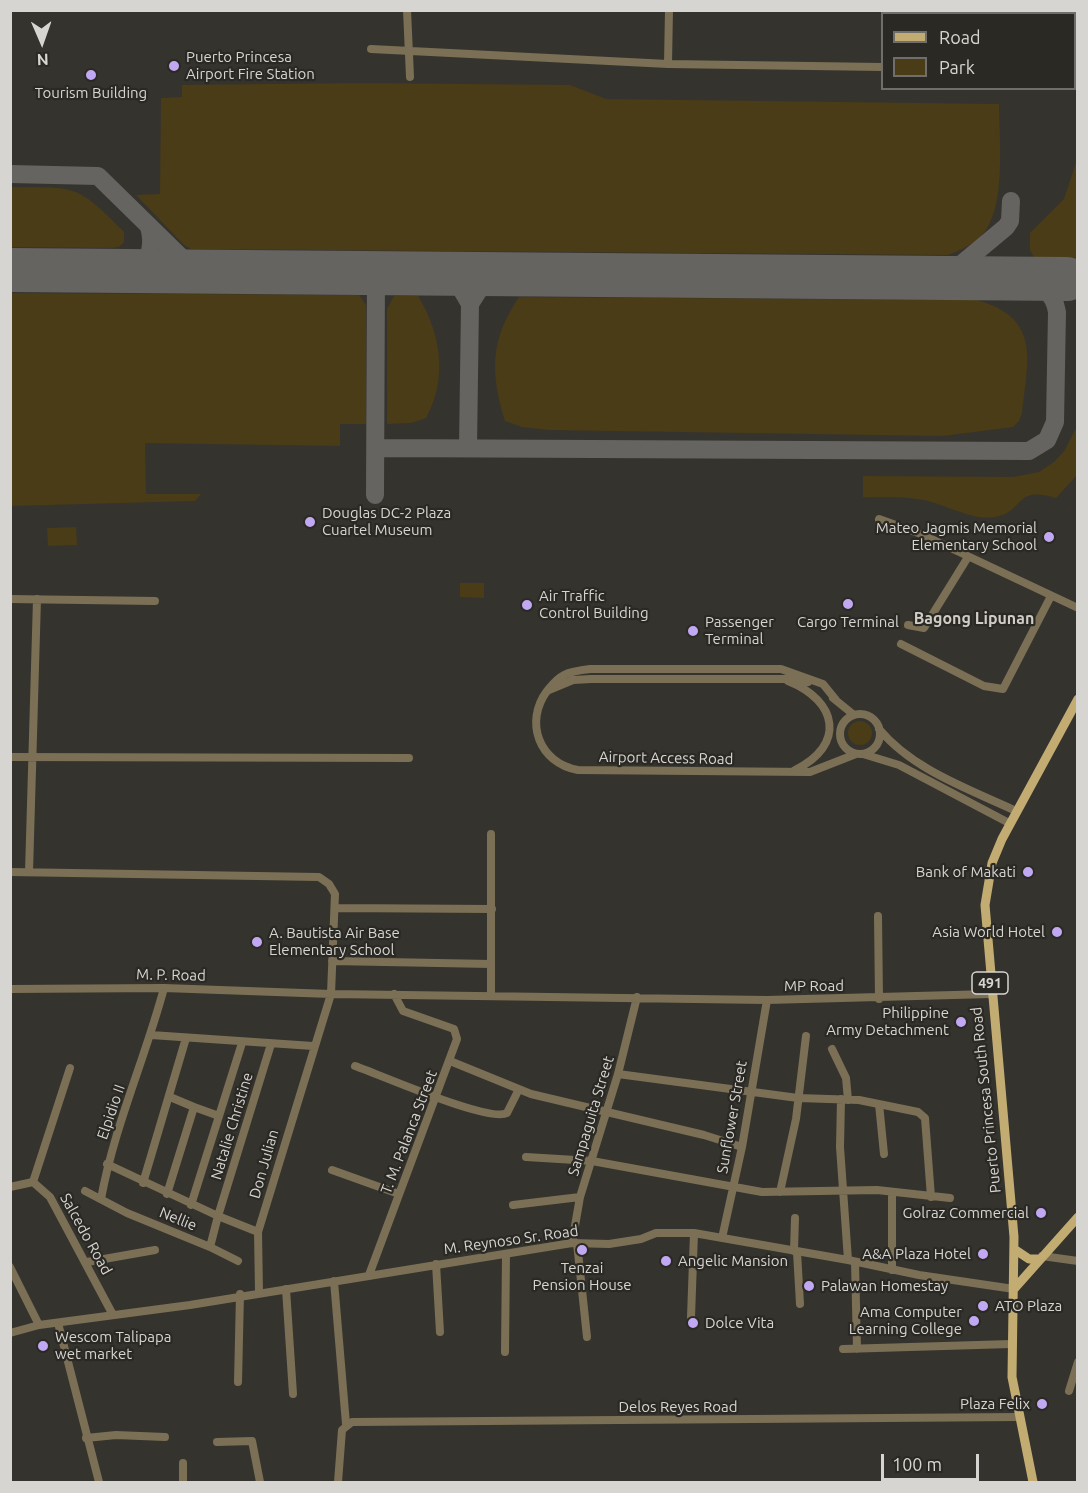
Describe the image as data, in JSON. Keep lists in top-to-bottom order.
{
  "streets": {
    "main road": ["491", "Puerto Princesa South Road"],
    "street": [
      "Airport Access Road",
      "M. P. Road",
      "MP Road",
      "Elpidio II",
      "Sampaguita Street",
      "Sunflower Street",
      "Natalie Christine",
      "T. M. Palanca Street",
      "Don Julian",
      "Nellie",
      "Salcedo Road",
      "M. Reynoso Sr. Road",
      "Delos Reyes Road"
    ]
  },
  "crossings": [
    ["M. P. Road", "MP Road"],
    ["M. P. Road", "Elpidio II"],
    ["M. P. Road", "T. M. Palanca Street"],
    ["M. P. Road", "Don Julian"],
    ["MP Road", "Puerto Princesa South Road"],
    ["MP Road", "Sampaguita Street"],
    ["MP Road", "Sunflower Street"],
    ["Puerto Princesa South Road", "M. Reynoso Sr. Road"],
    ["Puerto Princesa South Road", "Delos Reyes Road"],
    ["Elpidio II", "Nellie"],
    ["Sampaguita Street", "M. Reynoso Sr. Road"],
    ["Sunflower Street", "M. Reynoso Sr. Road"],
    ["Natalie Christine", "Nellie"],
    ["T. M. Palanca Street", "M. Reynoso Sr. Road"],
    ["Don Julian", "Nellie"],
    ["Don Julian", "M. Reynoso Sr. Road"],
    ["Salcedo Road", "M. Reynoso Sr. Road"]
  ],
  "districts": ["Bagong Lipunan"],
  "places": [
    "Puerto Princesa Airport Fire Station",
    "Tourism Building",
    "Douglas DC-2 Plaza Cuartel Museum",
    "Mateo Jagmis Memorial Elementary School",
    "Cargo Terminal",
    "Air Traffic Control Building",
    "Passenger Terminal",
    "Bank of Makati",
    "Asia World Hotel",
    "A. Bautista Air Base Elementary School",
    "Philippine Army Detachment",
    "Golraz Commercial",
    "Tenzai Pension House",
    "A&A Plaza Hotel",
    "Angelic Mansion",
    "Palawan Homestay",
    "ATO Plaza",
    "Ama Computer Learning College",
    "Dolce Vita",
    "Wescom Talipapa wet market",
    "Plaza Felix"
  ],
  "legend": ["Road", "Park"],
  "scale_bar": "100 m",
  "north": "bottom"
}
